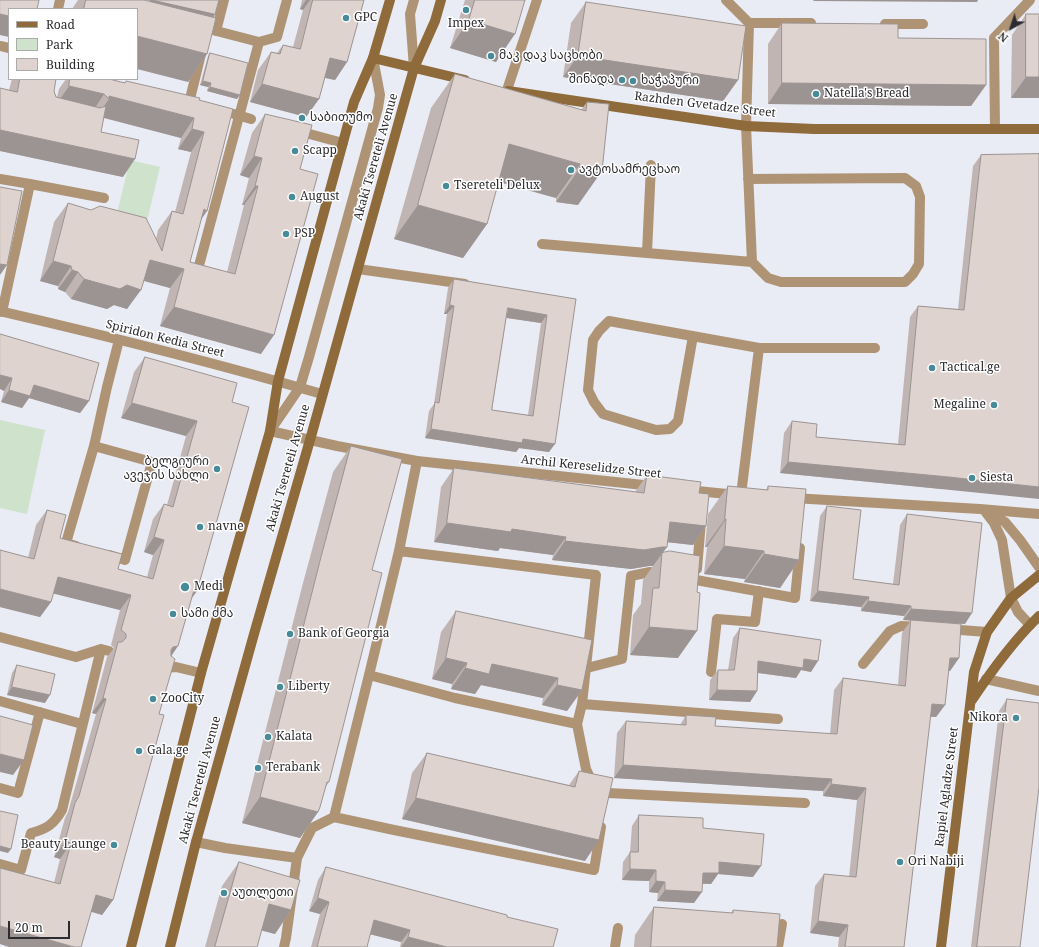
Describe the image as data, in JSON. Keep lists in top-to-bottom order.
{
  "streets": {
    "main road": ["Razhden Gvetadze Street", "Akaki Tsereteli Avenue", "Rapiel Agladze Street"],
    "street": ["Spiridon Kedia Street", "Archil Kereselidze Street"]
  },
  "crossings": [
    ["Akaki Tsereteli Avenue", "Spiridon Kedia Street"],
    ["Akaki Tsereteli Avenue", "Archil Kereselidze Street"]
  ],
  "places": [
    "Impex",
    "GPC",
    "მაკ დაკ საცხობი",
    "შინადა",
    "ხაჭაპური",
    "Natella's Bread",
    "საბითუმო",
    "Scapp",
    "ავტოსამრეცხაო",
    "Tsereteli Delux",
    "August",
    "PSP",
    "Tactical.ge",
    "Megaline",
    "ბელგიური ავეჯის სახლი",
    "Siesta",
    "navne",
    "Medi",
    "სამი ძმა",
    "Bank of Georgia",
    "Liberty",
    "ZooCity",
    "Nikora",
    "Kalata",
    "Gala.ge",
    "Terabank",
    "Beauty Launge",
    "Ori Nabiji",
    "აუთლეთი"
  ],
  "legend": ["Road", "Park", "Building"],
  "scale_bar": "20 m",
  "north": "bottom left"
}
